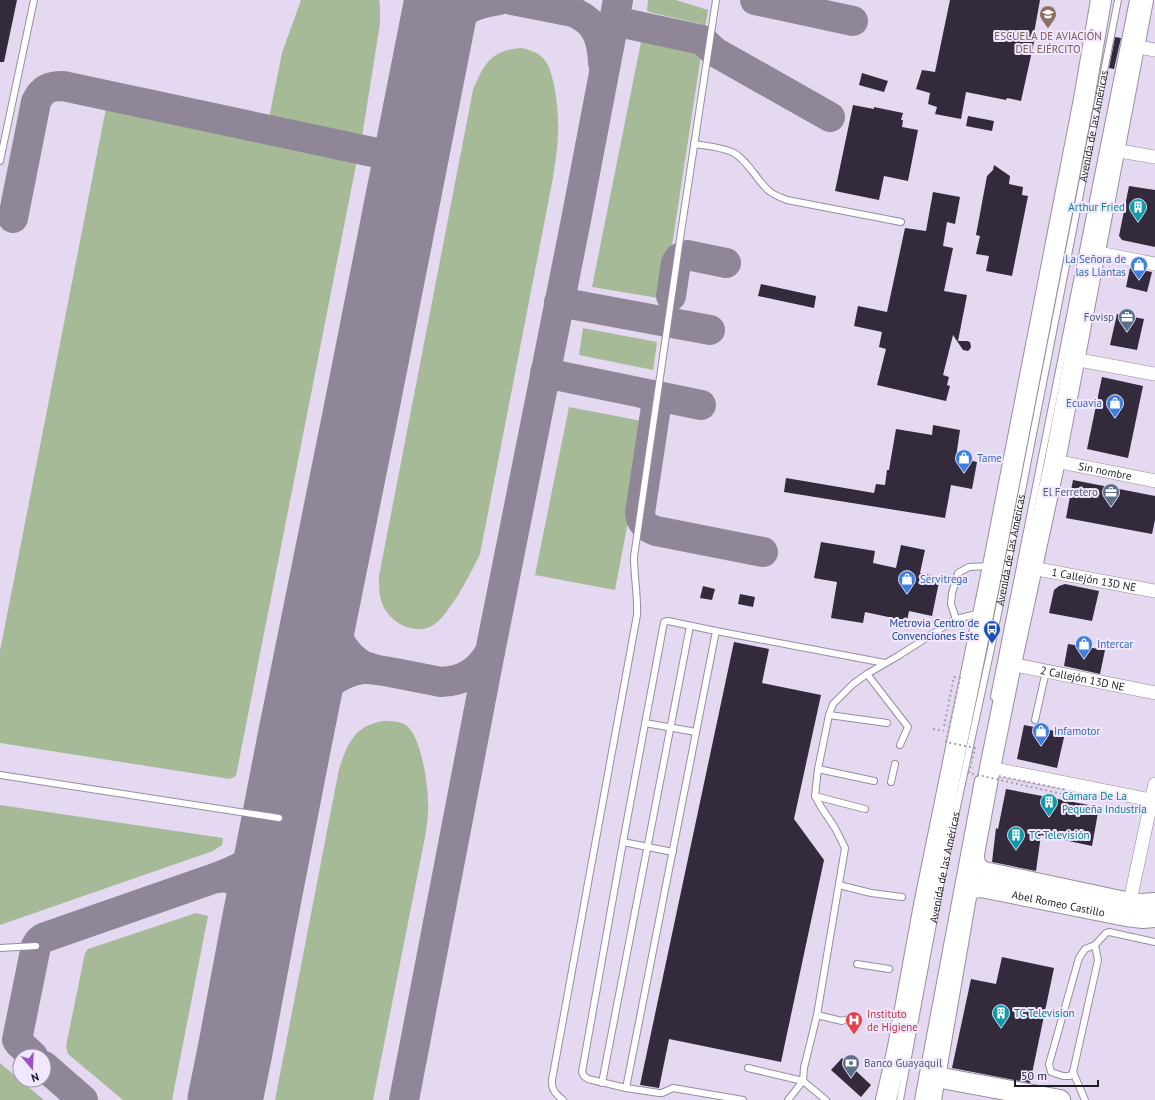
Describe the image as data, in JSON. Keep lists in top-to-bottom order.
{
  "streets": {
    "main road": ["Avenida de las Américas"],
    "street": [
      "Sin nombre",
      "1 Callejón 13D NE",
      "2 Callejón 13D NE",
      "Abel Romeo Castillo"
    ]
  },
  "crossings": [
    ["Avenida de las Américas", "Sin nombre"],
    ["Avenida de las Américas", "1 Callejón 13D NE"],
    ["Avenida de las Américas", "2 Callejón 13D NE"],
    ["Avenida de las Américas", "Abel Romeo Castillo"]
  ],
  "places": {
    "school or university": ["ESCUELA DE AVIACIÓN DEL EJÉRCITO"],
    "building": [
      "Arthur Fried",
      "Cámara De La Pequeña Industria",
      "TC Televisión",
      "TC Television"
    ],
    "shop": [
      "La Señora de las Llantas",
      "Ecuavía",
      "Tame",
      "Servitrega",
      "Intercar",
      "Infamotor"
    ],
    "office": ["Fovisp", "El Ferretero"],
    "bus stop": ["Metrovia Centro de Convenciones Este"],
    "hospital": ["Instituto de Higiene"],
    "bank": ["Banco Guayaquil"]
  },
  "scale_bar": "50 m",
  "north": "bottom"
}
